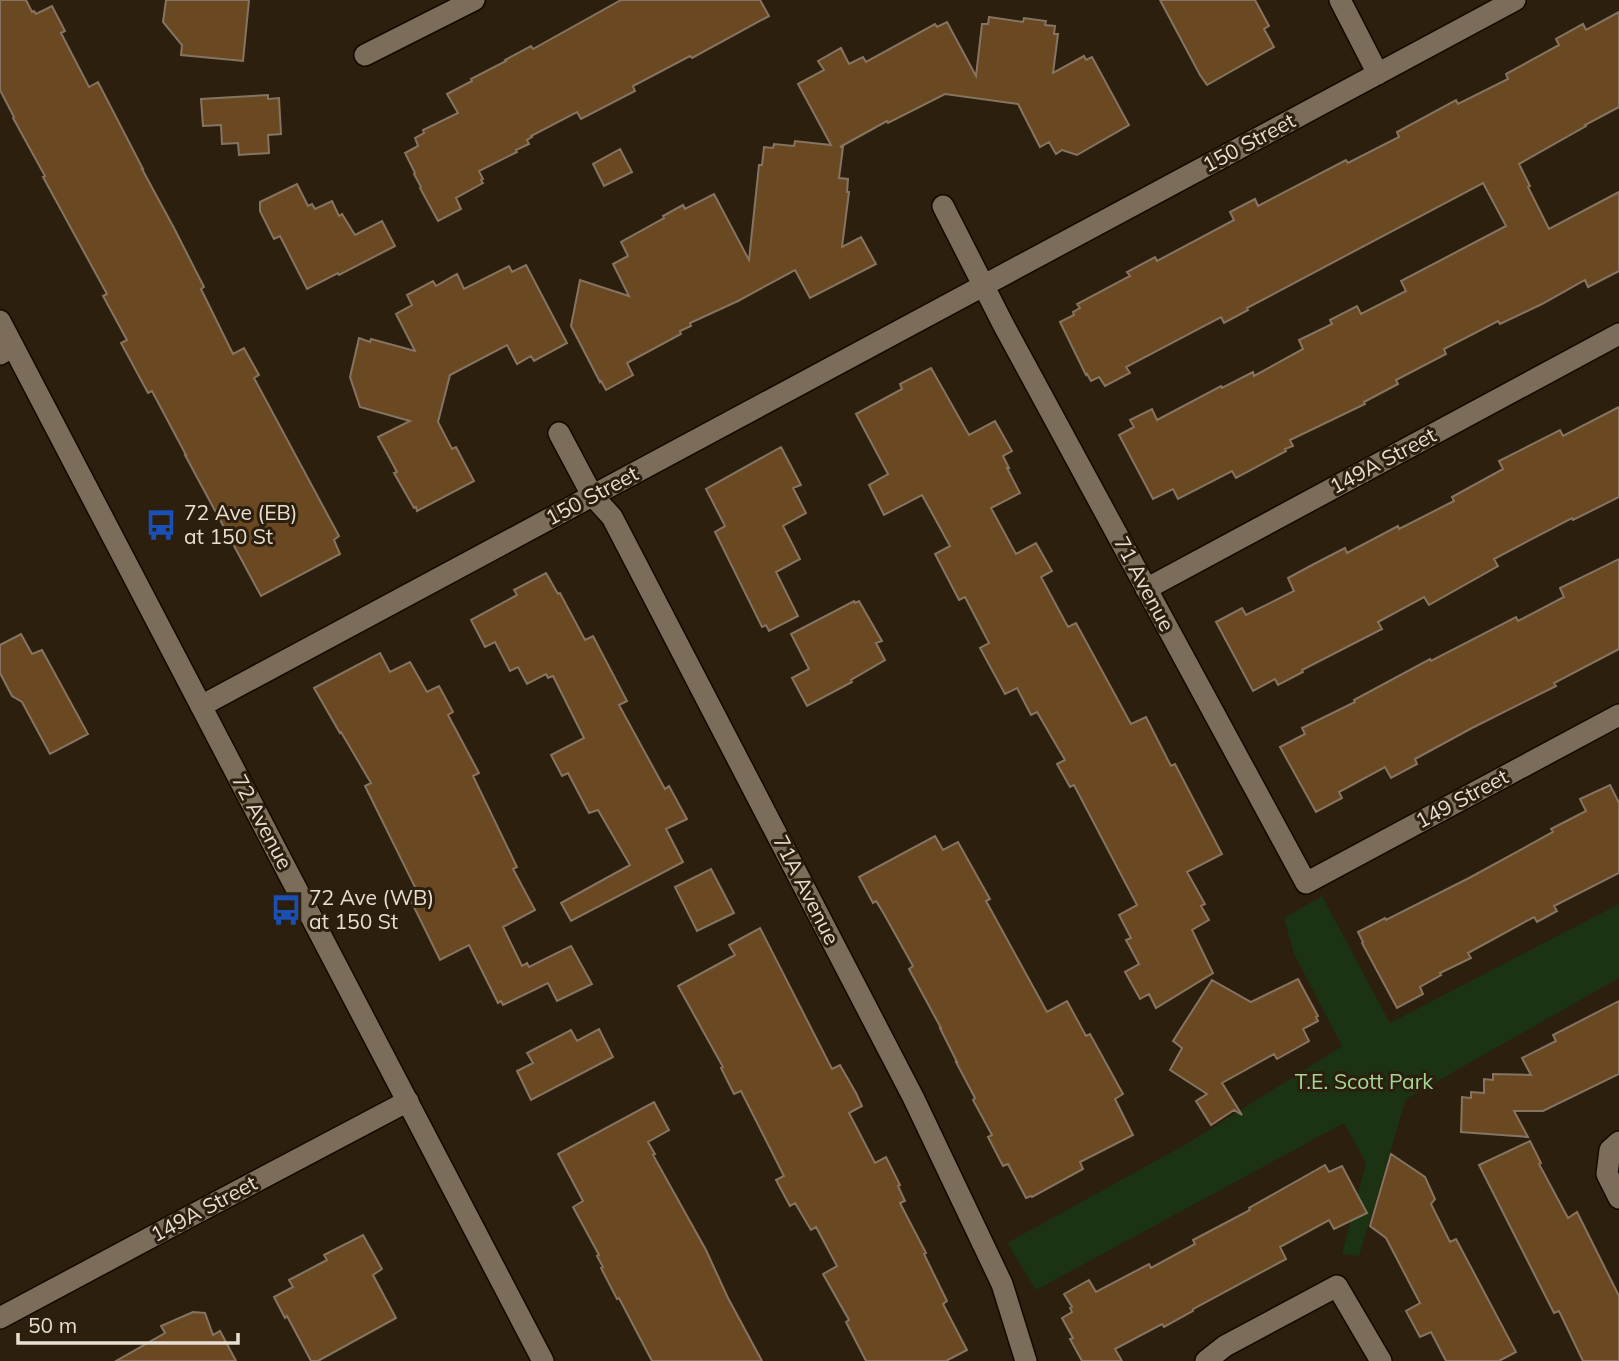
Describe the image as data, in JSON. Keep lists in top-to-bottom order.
{
  "streets": {
    "street": [
      "150 Street",
      "149A Street",
      "71 Avenue",
      "149 Street",
      "72 Avenue",
      "71A Avenue"
    ]
  },
  "crossings": [
    ["150 Street", "71 Avenue"],
    ["150 Street", "72 Avenue"],
    ["150 Street", "71A Avenue"],
    ["149A Street", "71 Avenue"],
    ["149A Street", "72 Avenue"],
    ["71 Avenue", "149 Street"]
  ],
  "parks": ["T.E. Scott Park"],
  "places": {
    "bus stop": ["72 Ave (EB) at 150 St", "72 Ave (WB) at 150 St"]
  },
  "scale_bar": "50 m"
}
